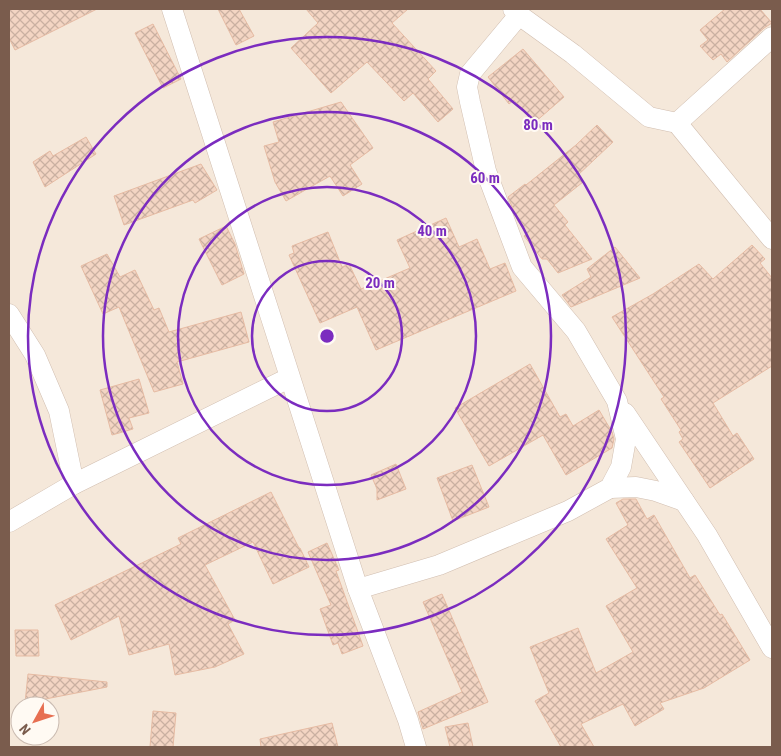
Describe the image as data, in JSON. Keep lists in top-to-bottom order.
{
  "north": "bottom left",
  "rings": [
    "80 m",
    "60 m",
    "40 m",
    "20 m"
  ]
}
